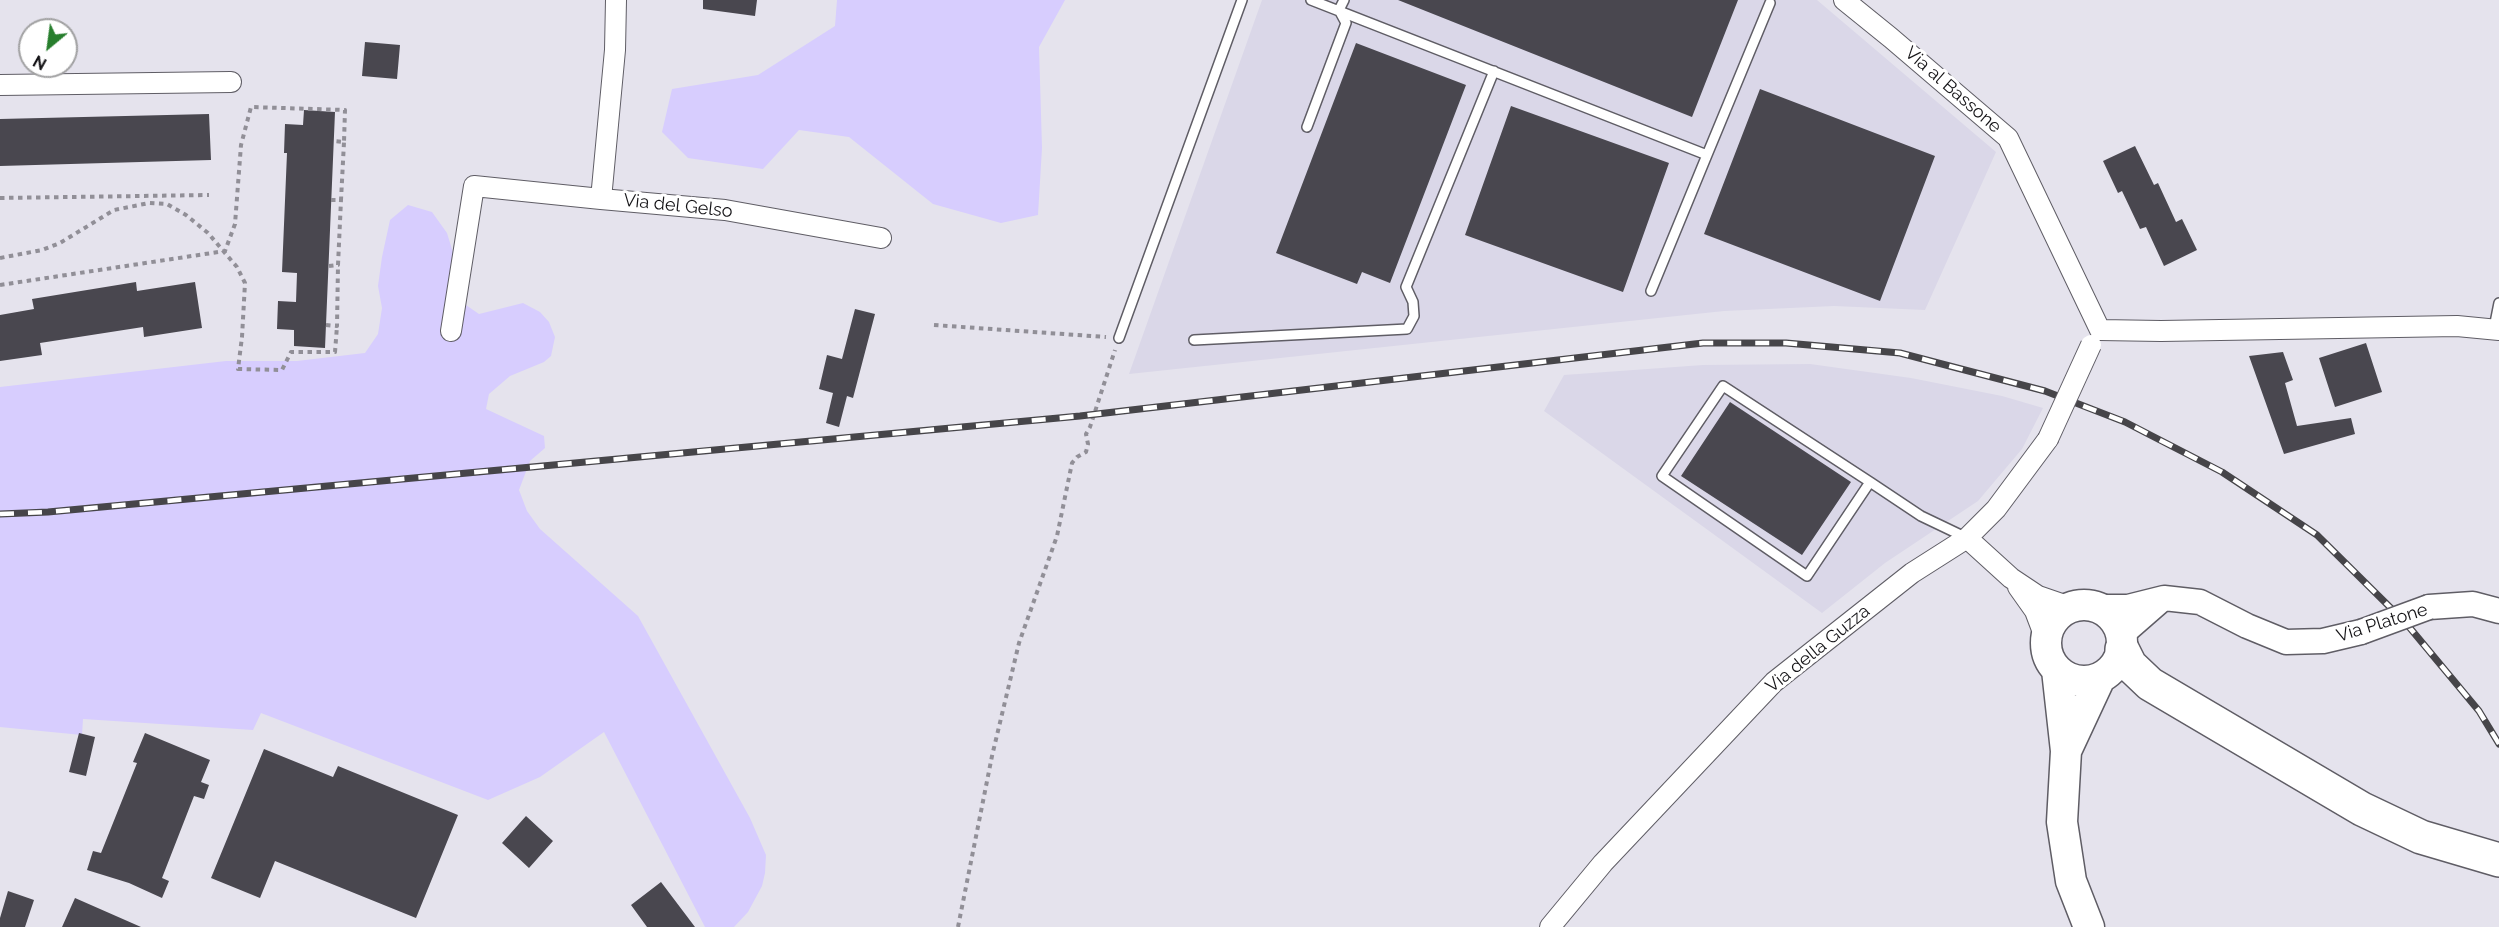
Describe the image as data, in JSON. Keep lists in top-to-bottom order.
{
  "streets": {
    "street": [
      "Via al Bassone",
      "Via del Gelso",
      "Via Platone",
      "Via della Guzza"
    ]
  },
  "crossings": [
    ["Via al Bassone", "Via della Guzza"]
  ],
  "north": "bottom left"
}
